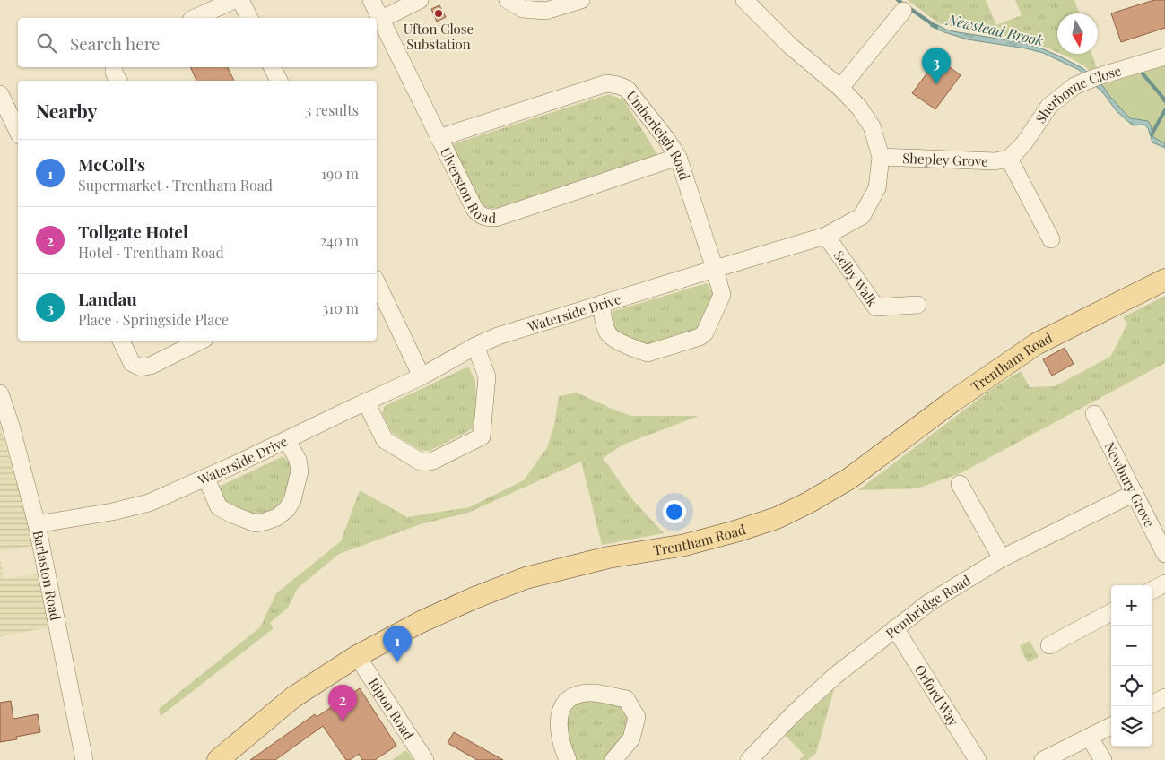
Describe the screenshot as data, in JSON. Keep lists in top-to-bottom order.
{
  "streets": {
    "main road": ["Trentham Road"],
    "street": [
      "Sherborne Close",
      "Umberleigh Road",
      "Shepley Grove",
      "Ulverston Road",
      "Selby Walk",
      "Waterside Drive",
      "Newbury Grove",
      "Barlaston Road",
      "Pembridge Road",
      "Orford Way",
      "Ripon Road"
    ]
  },
  "crossings": [
    ["Sherborne Close", "Shepley Grove"],
    ["Umberleigh Road", "Ulverston Road"],
    ["Umberleigh Road", "Waterside Drive"],
    ["Shepley Grove", "Waterside Drive"],
    ["Selby Walk", "Waterside Drive"],
    ["Waterside Drive", "Barlaston Road"],
    ["Trentham Road", "Ripon Road"],
    ["Newbury Grove", "Pembridge Road"],
    ["Pembridge Road", "Orford Way"]
  ],
  "water": ["Newstead Brook"],
  "places": ["Ufton Close Substation"],
  "north": "bottom",
  "page": {
    "search": "Search here",
    "pins": ["3", "1", "2"],
    "heading": ["Nearby", "3 results"],
    "list": [
      {
        "mark": "1",
        "name": "McColl's",
        "note": "Supermarket · Trentham Road",
        "value": "190 m"
      },
      {
        "mark": "2",
        "name": "Tollgate Hotel",
        "note": "Hotel · Trentham Road",
        "value": "240 m"
      },
      {
        "mark": "3",
        "name": "Landau",
        "note": "Place · Springside Place",
        "value": "310 m"
      }
    ],
    "map_buttons": ["+", "−"]
  }
}
